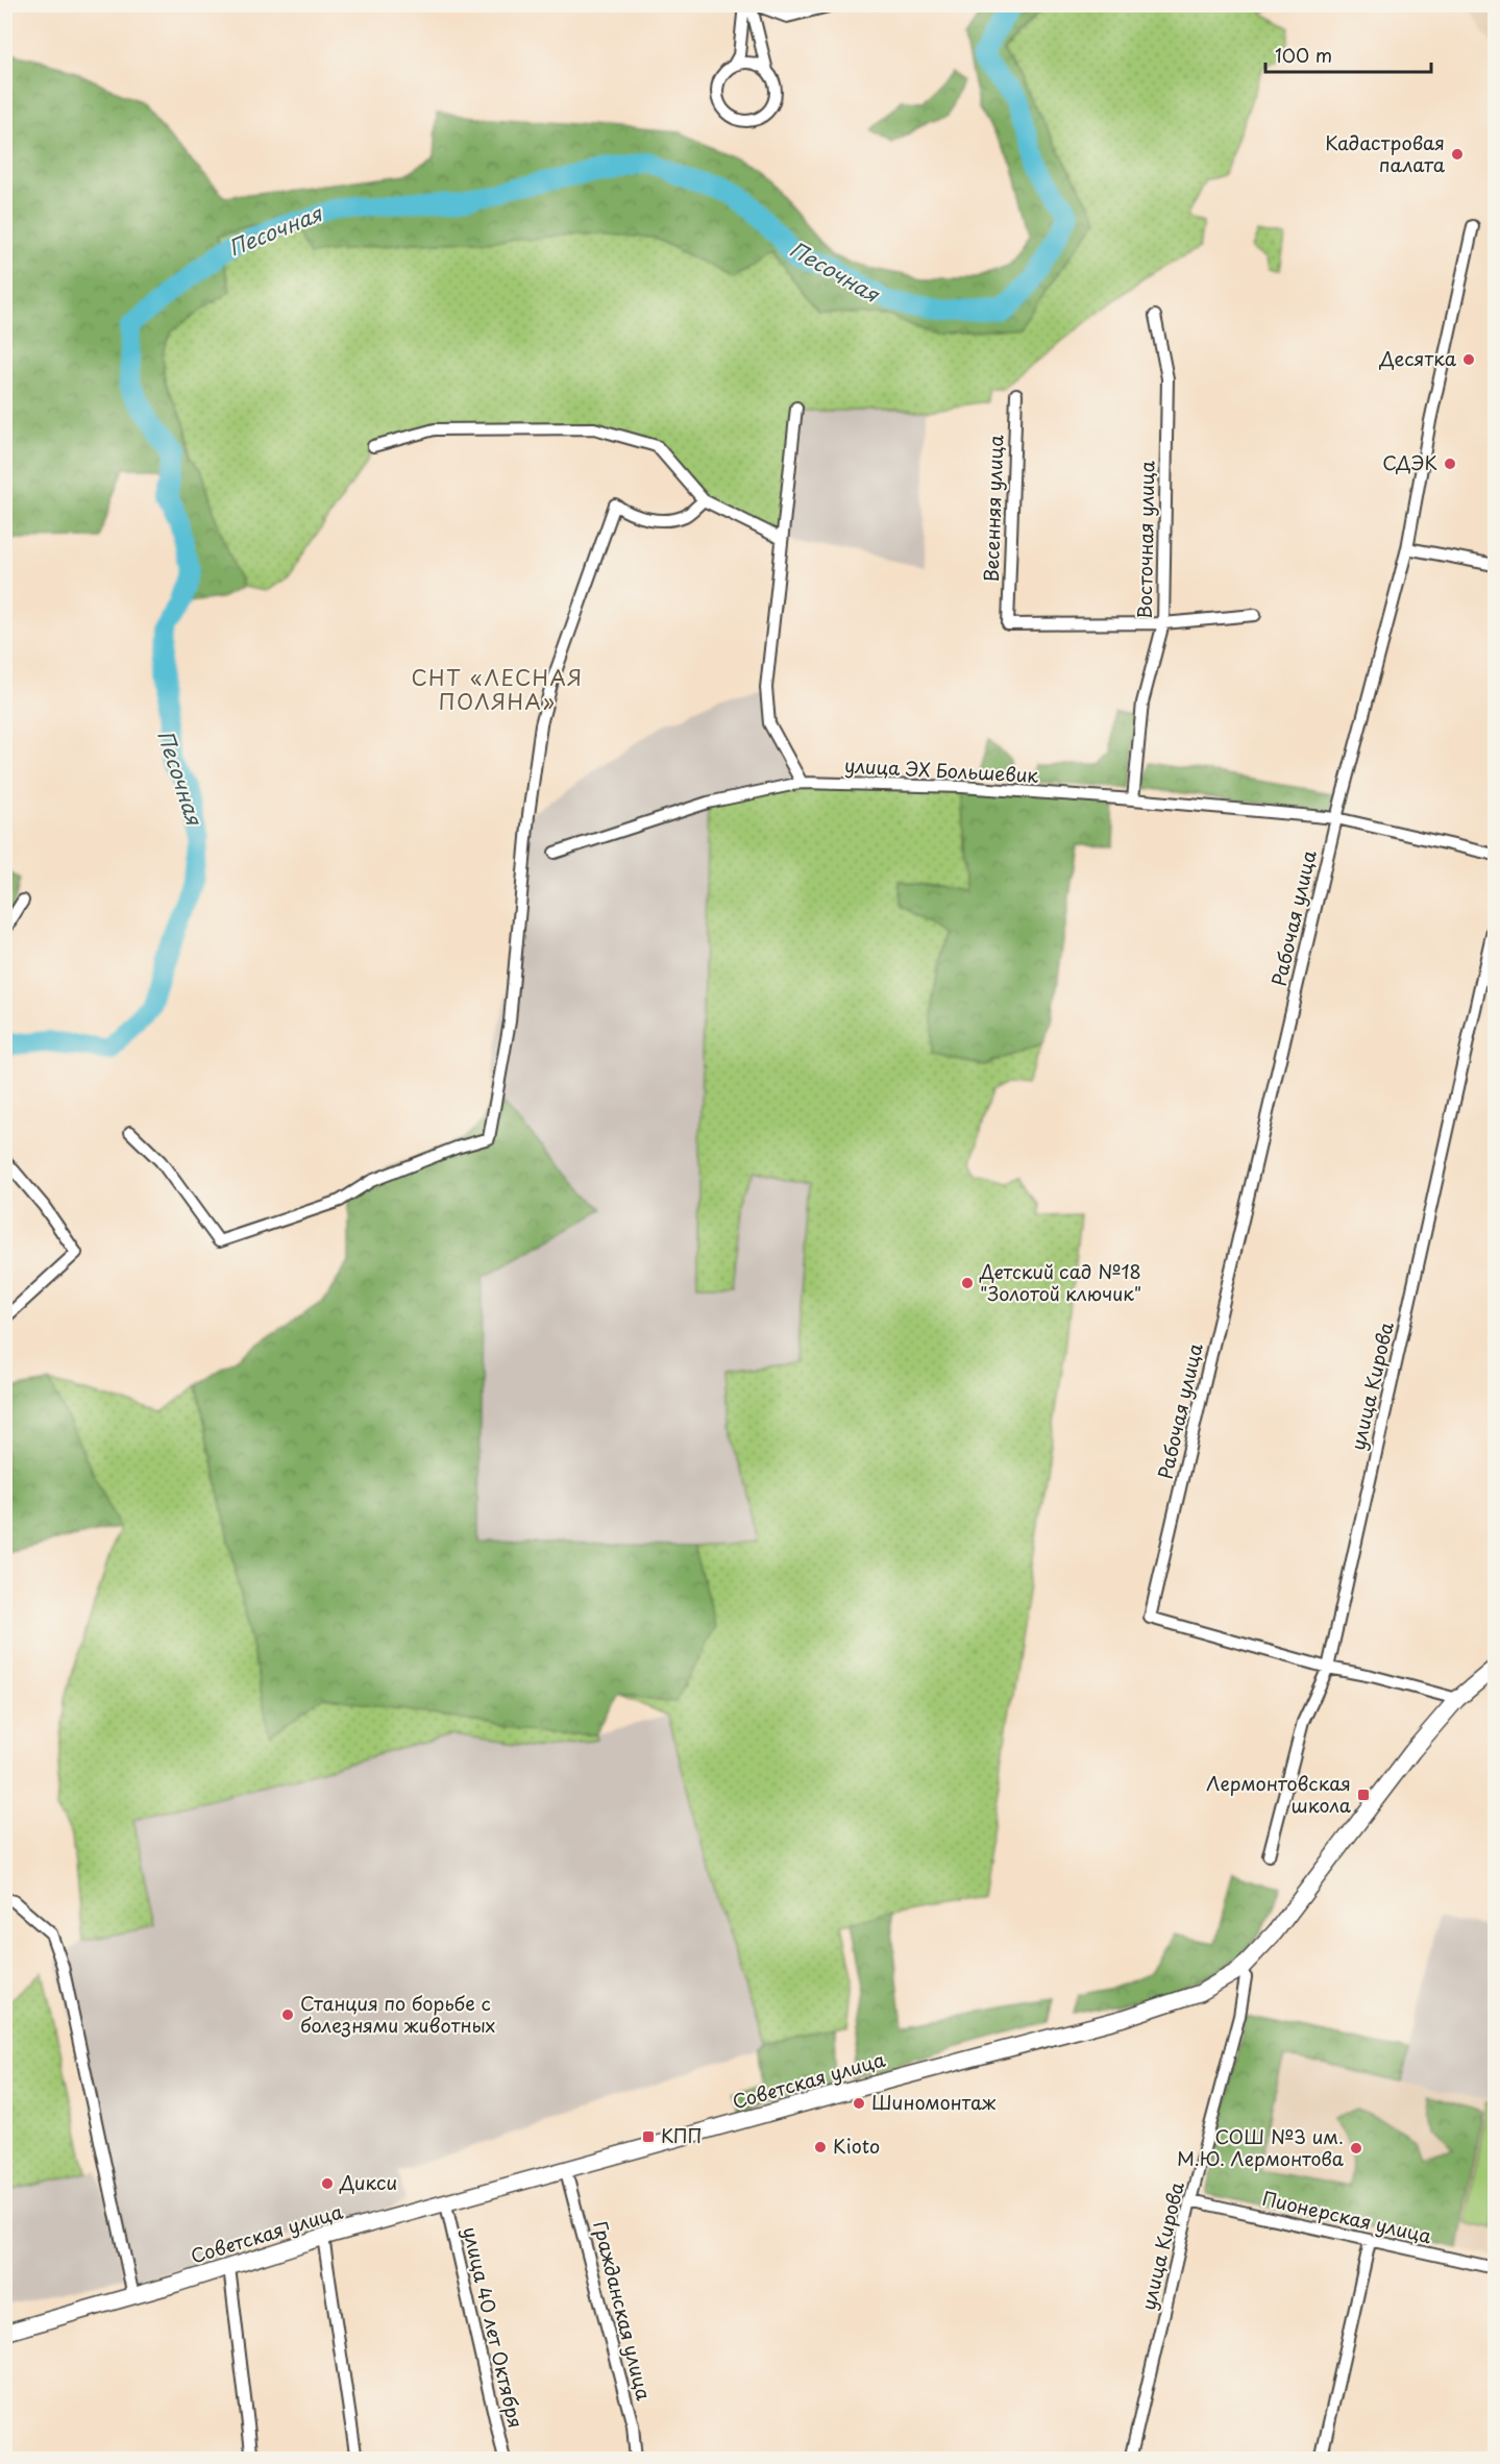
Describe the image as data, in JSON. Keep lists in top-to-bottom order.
{
  "streets": {
    "main road": ["Советская улица"],
    "street": [
      "Весенняя улица",
      "Восточная улица",
      "улица ЭХ Большевик",
      "Рабочая улица",
      "улица Кирова",
      "Пионерская улица",
      "Гражданская улица",
      "улица 40 лет Октября"
    ]
  },
  "crossings": [
    ["Весенняя улица", "Восточная улица"],
    ["Восточная улица", "улица ЭХ Большевик"],
    ["улица ЭХ Большевик", "Рабочая улица"],
    ["Рабочая улица", "улица Кирова"],
    ["улица Кирова", "Советская улица"],
    ["улица Кирова", "Пионерская улица"],
    ["Советская улица", "Гражданская улица"],
    ["Советская улица", "улица 40 лет Октября"]
  ],
  "districts": ["СНТ «ЛЕСНАЯ ПОЛЯНА»"],
  "water": ["Песочная"],
  "places": {
    "other": [
      "Кадастровая палата",
      "Десятка",
      "СДЭК",
      "Детский сад №18 \"Золотой ключик\"",
      "Станция по борьбе с болезнями животных",
      "Шиномонтаж",
      "Kioto",
      "СОШ №3 им. М.Ю. Лермонтова",
      "Дикси"
    ],
    "transit": ["Лермонтовская школа", "КПП"]
  },
  "scale_bar": "100 m"
}
